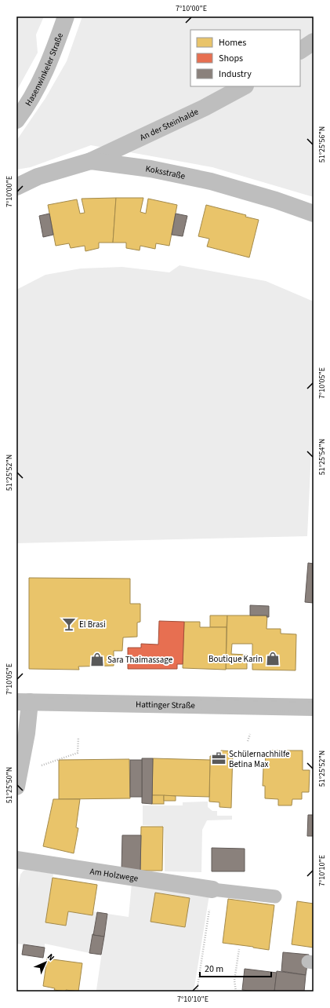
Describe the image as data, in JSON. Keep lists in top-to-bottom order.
{
  "streets": {
    "street": [
      "Hasenwinkeler Straße",
      "An der Steinhalde",
      "Koksstraße",
      "Hattinger Straße",
      "Am Holzwege"
    ]
  },
  "crossings": [
    ["An der Steinhalde", "Koksstraße"]
  ],
  "places": {
    "bar": ["El Brasi"],
    "shop": ["Boutique Karin", "Sara Thaimassage"],
    "office": ["Schülernachhilfe Betina Max"]
  },
  "legend": ["Homes", "Shops", "Industry"],
  "scale_bar": "20 m",
  "north": "top right",
  "coordinates": [
    "7°10'00\"E",
    "51°25'56\"N",
    "7°10'05\"E",
    "51°25'54\"N",
    "51°25'52\"N",
    "51°25'50\"N",
    "7°10'10\"E"
  ]
}
